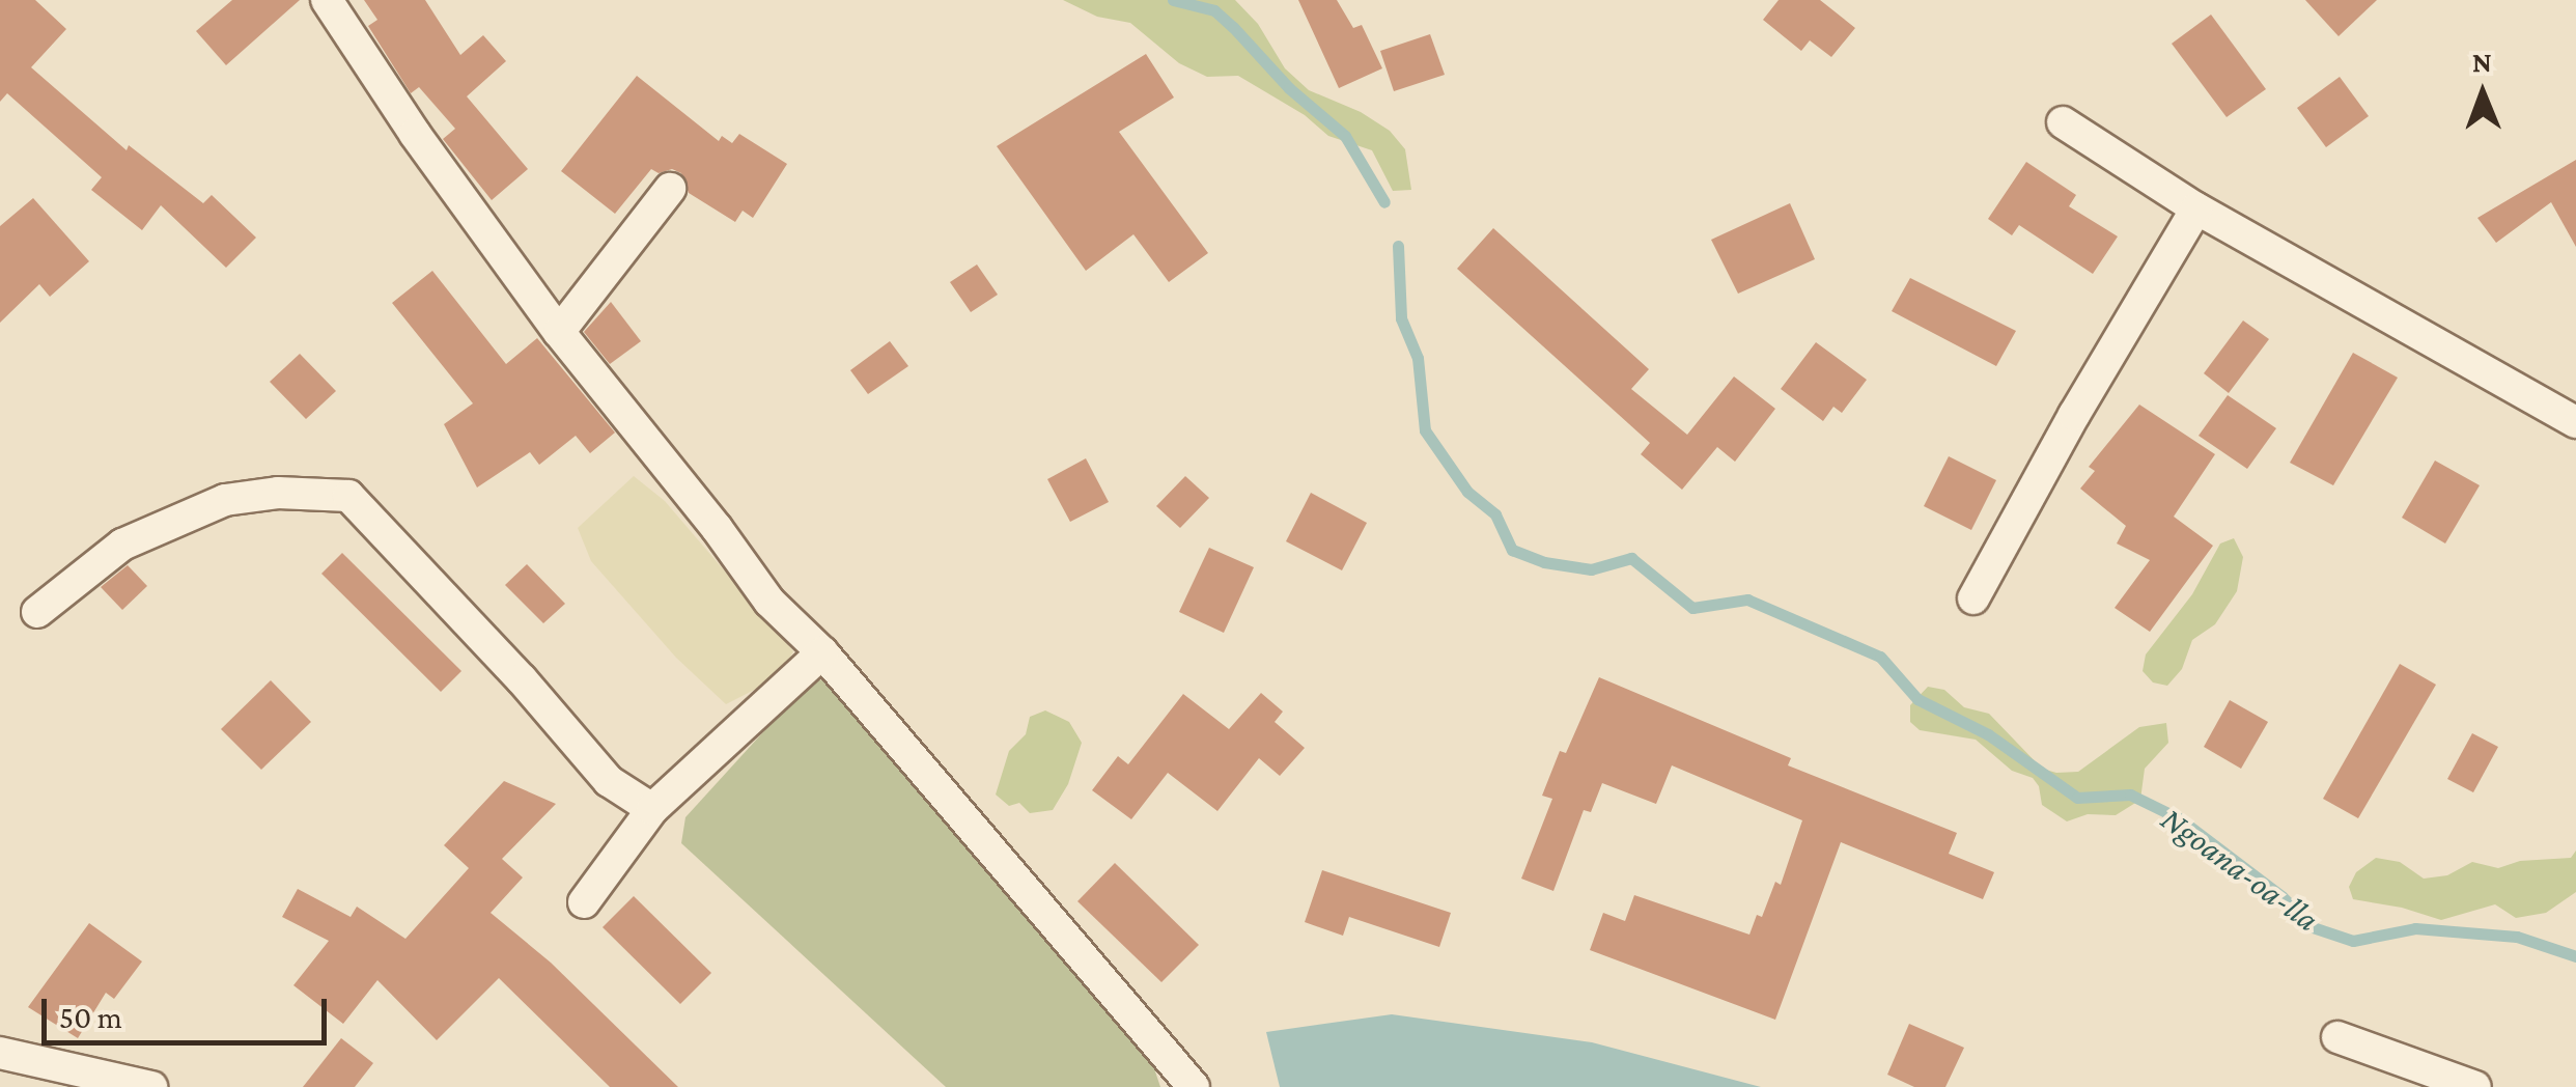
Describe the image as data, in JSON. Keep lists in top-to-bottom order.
{
  "water": ["Ngoana-oa-lla"],
  "scale_bar": "50 m",
  "north": "top"
}
